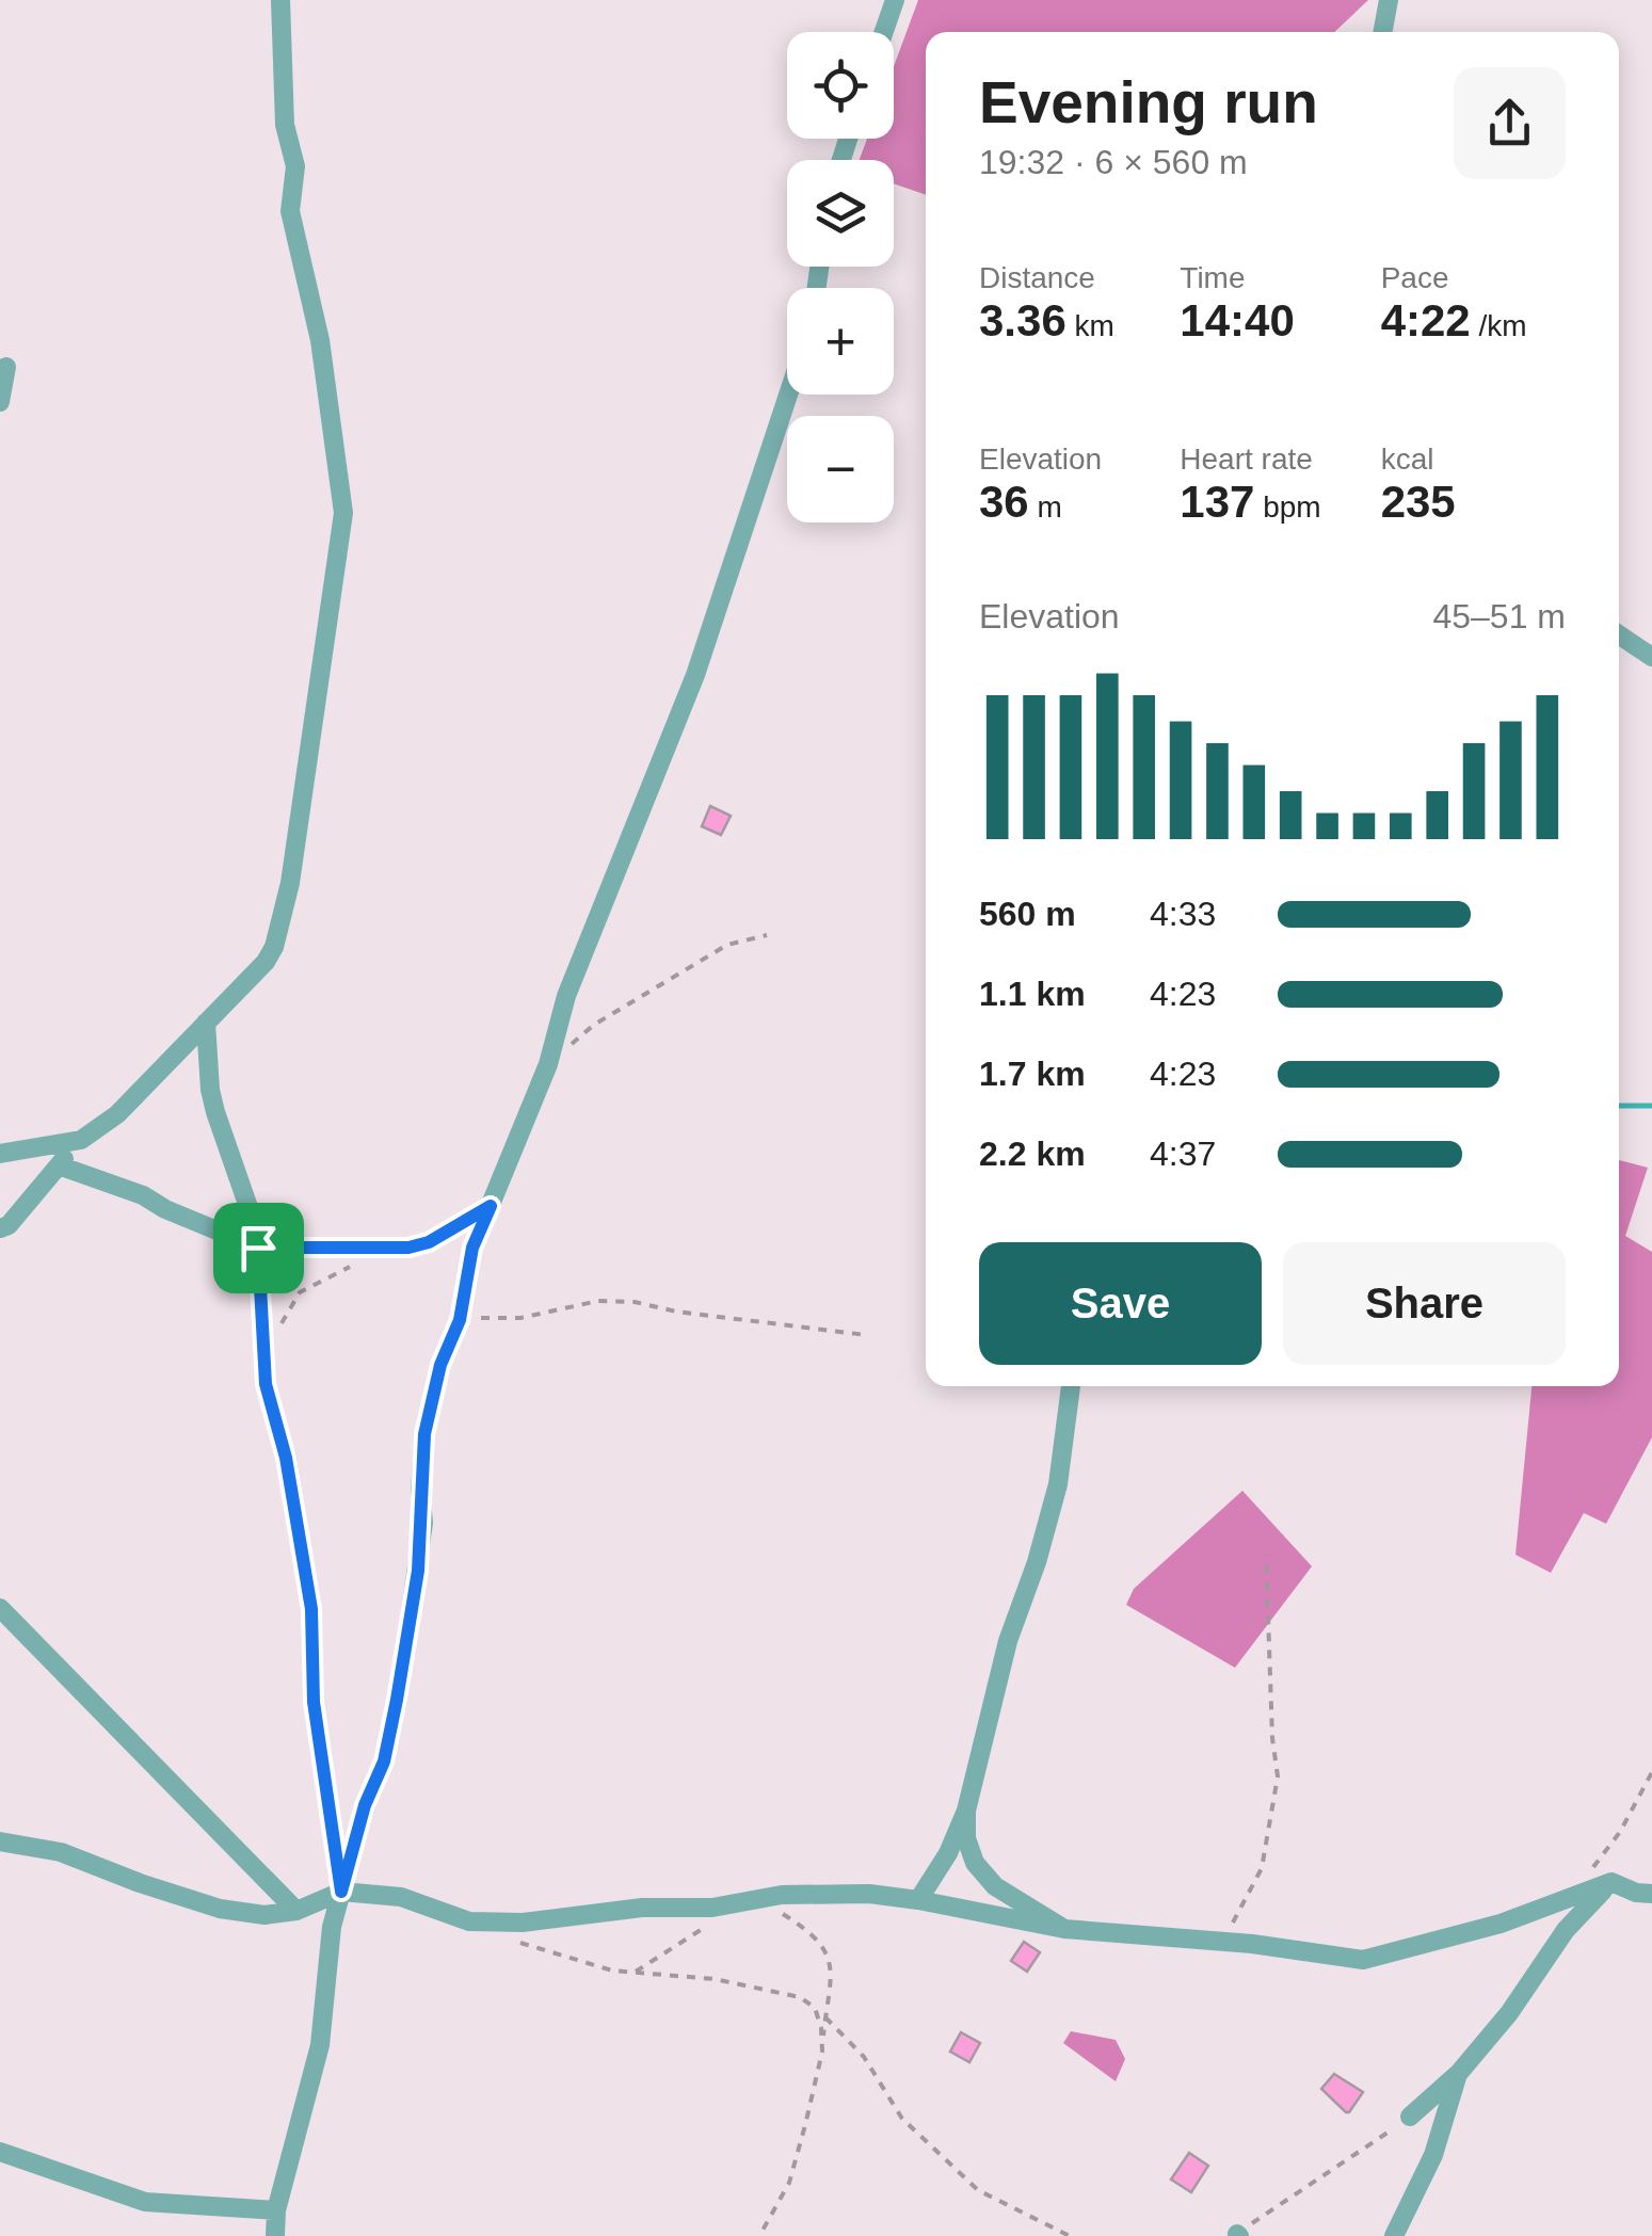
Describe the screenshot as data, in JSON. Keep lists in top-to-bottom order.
{
  "page": {
    "map_buttons": ["+", "−"],
    "heading": ["Evening run", "19:32 · 6 × 560 m"],
    "stats": [
      ["Distance", "3.36 km"],
      ["Time", "14:40"],
      ["Pace", "4:22 /km"],
      ["Elevation", "36 m"],
      ["Heart rate", "137 bpm"],
      ["kcal", "235"]
    ],
    "chart": ["Elevation", "45–51 m"],
    "list": [
      {
        "name": "560 m",
        "note": "4:33"
      },
      {
        "name": "1.1 km",
        "note": "4:23"
      },
      {
        "name": "1.7 km",
        "note": "4:23"
      },
      {
        "name": "2.2 km",
        "note": "4:37"
      }
    ],
    "buttons": ["Save", "Share"]
  }
}
